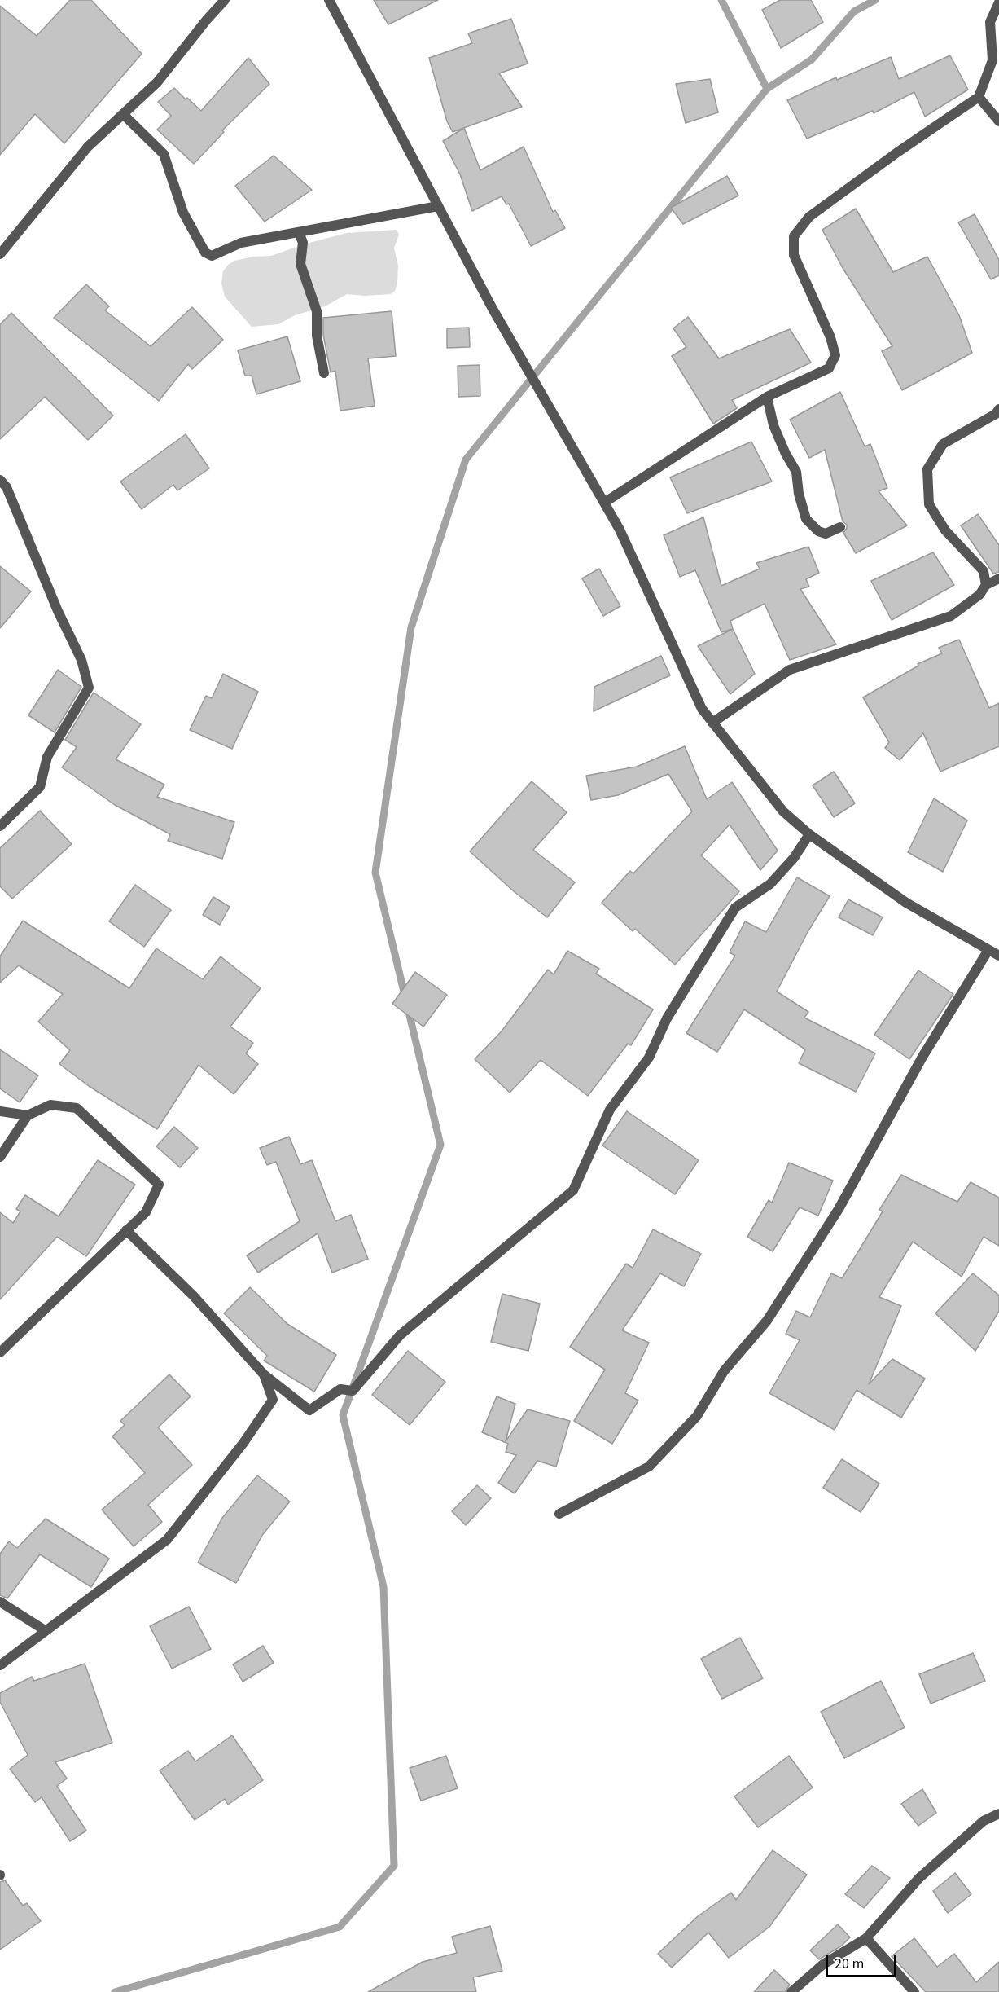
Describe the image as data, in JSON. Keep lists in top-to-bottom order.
{
  "scale_bar": "20 m"
}
